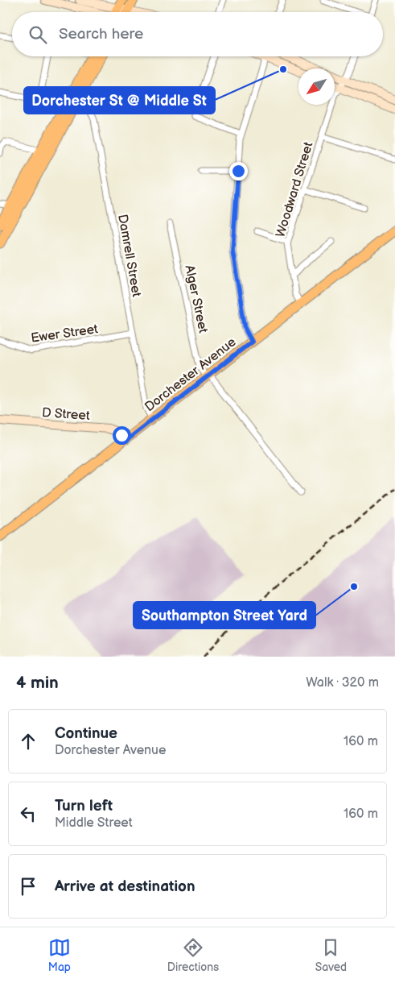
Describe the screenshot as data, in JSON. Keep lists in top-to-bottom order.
{
  "streets": {
    "main road": ["Dorchester Avenue", "D Street"],
    "street": [
      "Woodward Street",
      "Damrell Street",
      "Alger Street",
      "Ewer Street"
    ]
  },
  "crossings": [
    ["Woodward Street", "Dorchester Avenue"],
    ["Damrell Street", "Ewer Street"],
    ["Damrell Street", "Dorchester Avenue"],
    ["Alger Street", "Dorchester Avenue"],
    ["Dorchester Avenue", "D Street"]
  ],
  "places": ["Dorchester St @ Middle St", "Southampton Street Yard"],
  "north": "bottom left",
  "page": {
    "search": "Search here",
    "heading": ["4 min", "Walk · 320 m"],
    "list": [
      ["Continue", "Dorchester Avenue", "160 m"],
      ["Turn left", "Middle Street", "160 m"],
      "Arrive at destination"
    ],
    "nav": ["Map", "Directions", "Saved"]
  }
}
